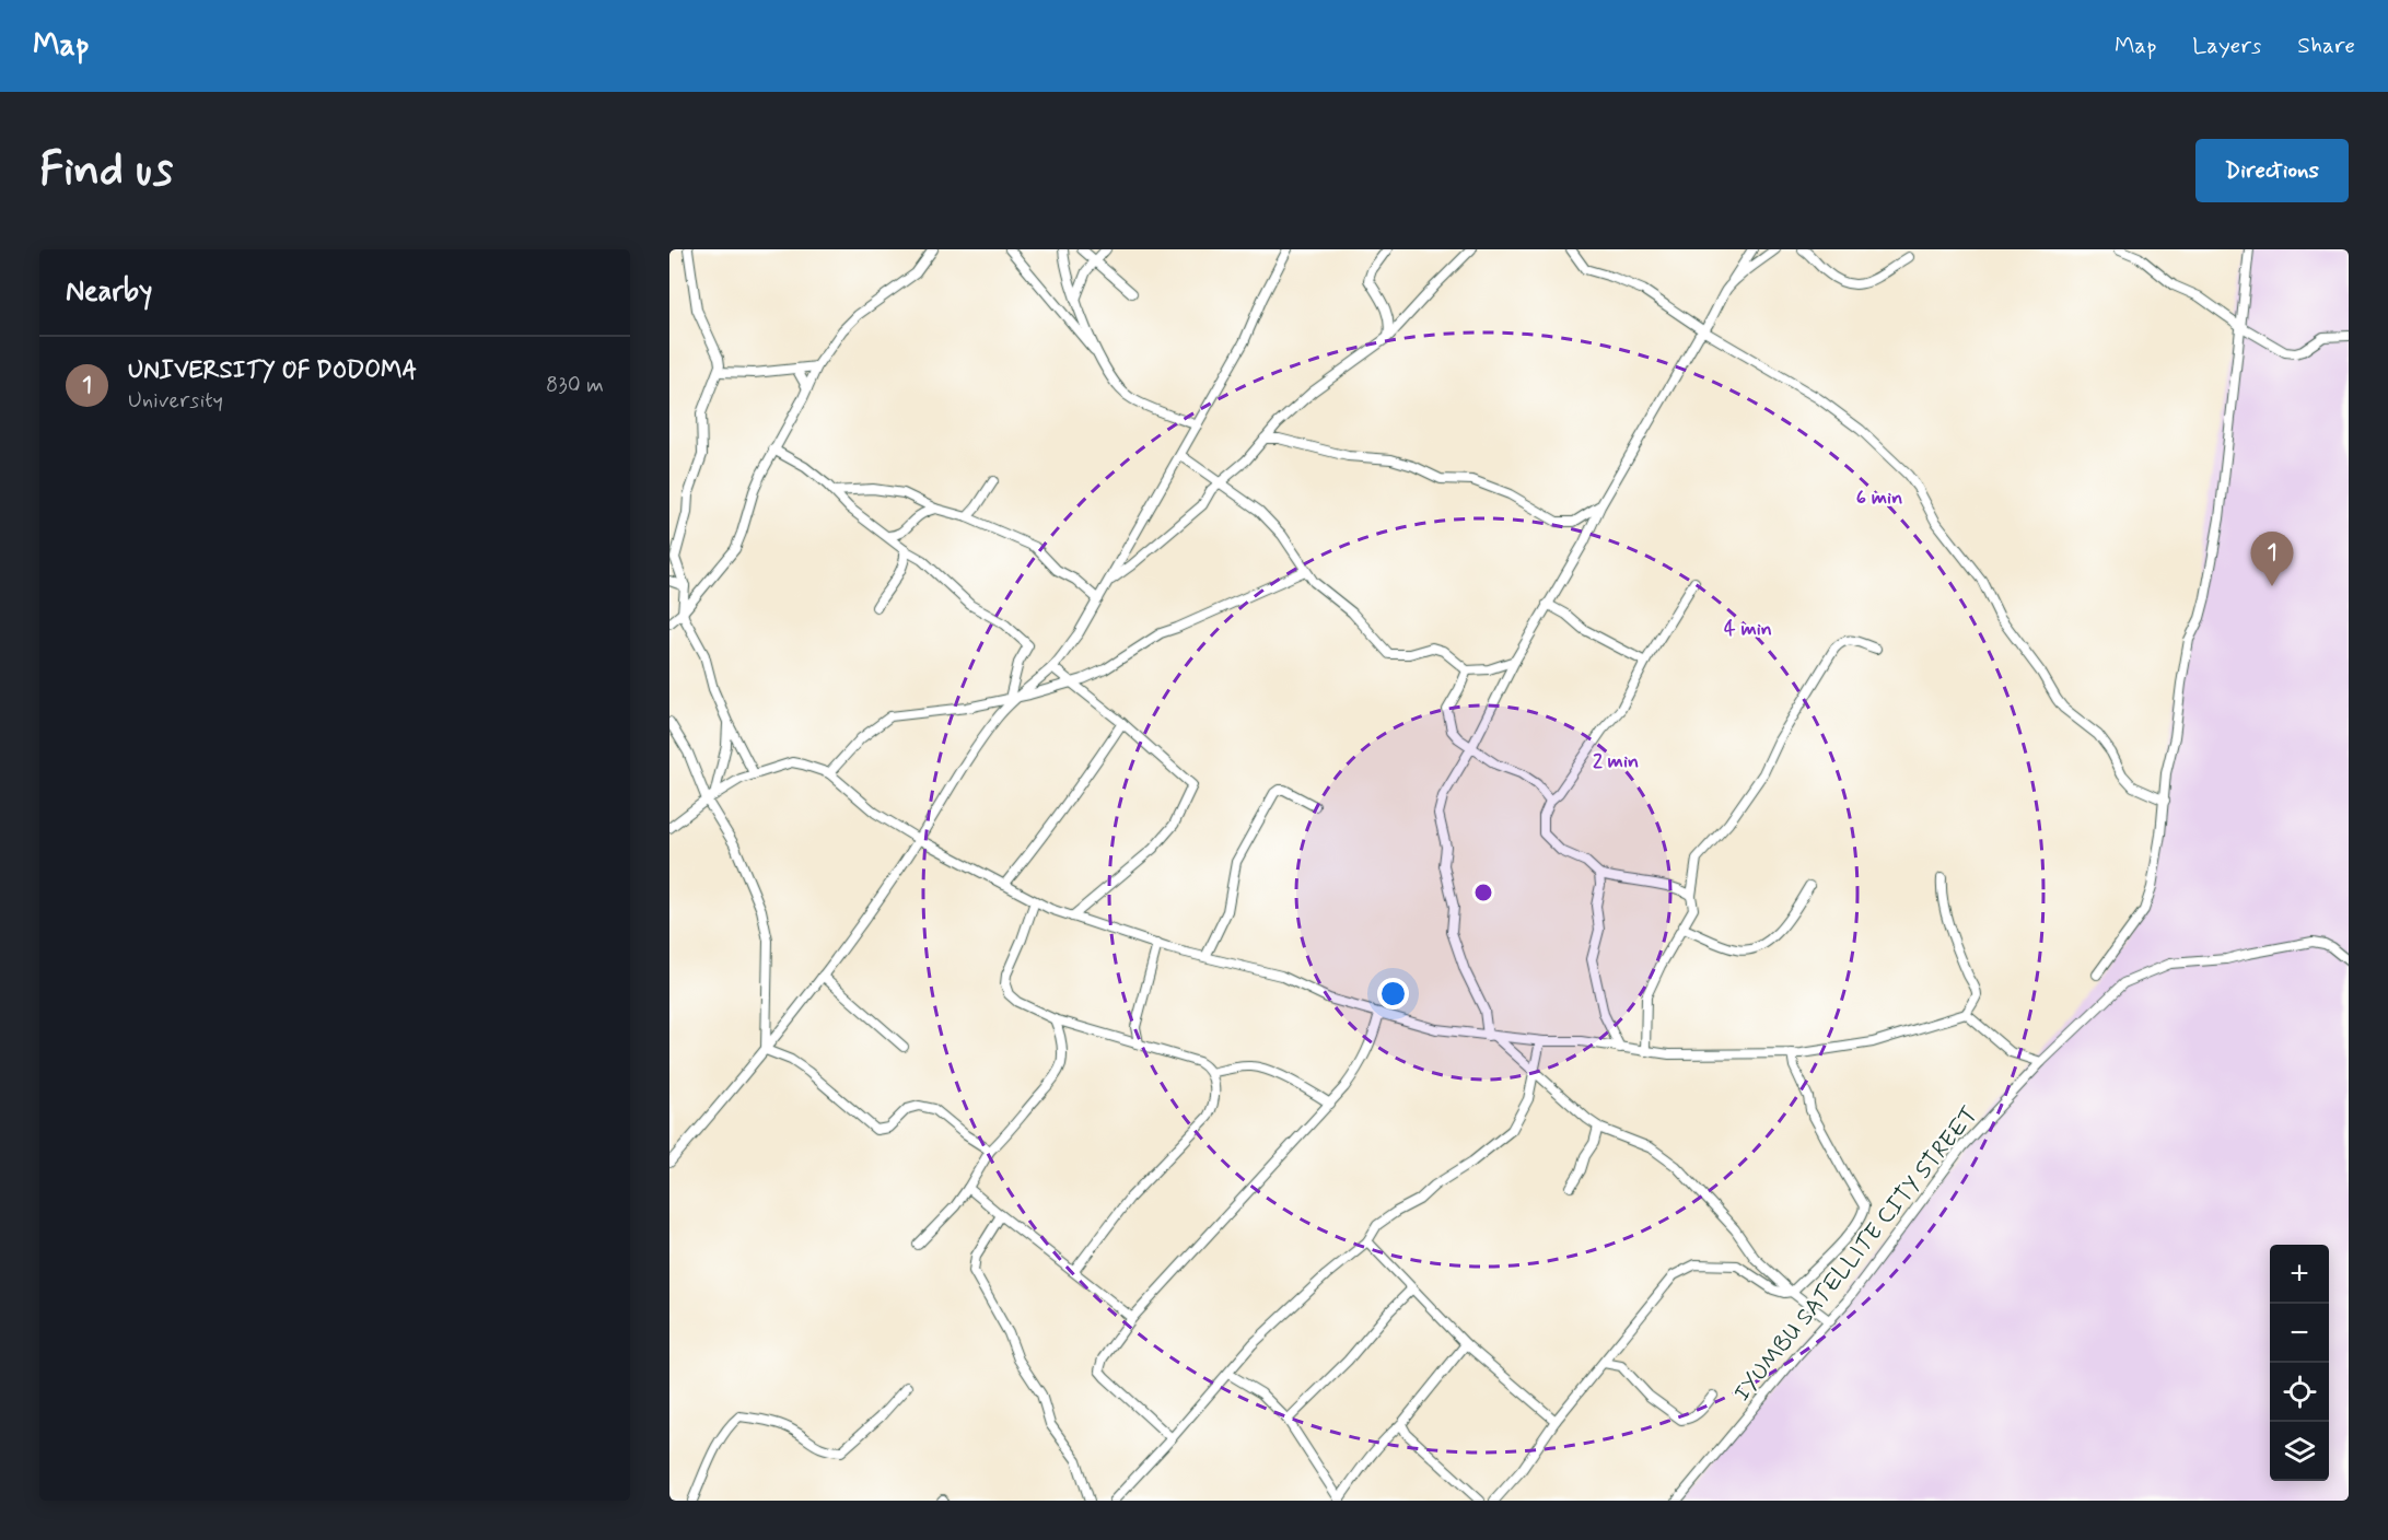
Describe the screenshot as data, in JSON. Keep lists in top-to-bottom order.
{
  "streets": {
    "street": ["IYUMBU SATELLITE CITY STREET"]
  },
  "page": {
    "header": "Map",
    "nav": ["Map", "Layers", "Share"],
    "buttons": "Directions",
    "title": "Find us",
    "heading": "Nearby",
    "list": [
      {
        "mark": "1",
        "name": "UNIVERSITY OF DODOMA",
        "note": "University",
        "value": "830 m"
      }
    ],
    "pins": "1",
    "map_buttons": ["+", "−"]
  },
  "rings": ["6 min", "4 min", "2 min"]
}
